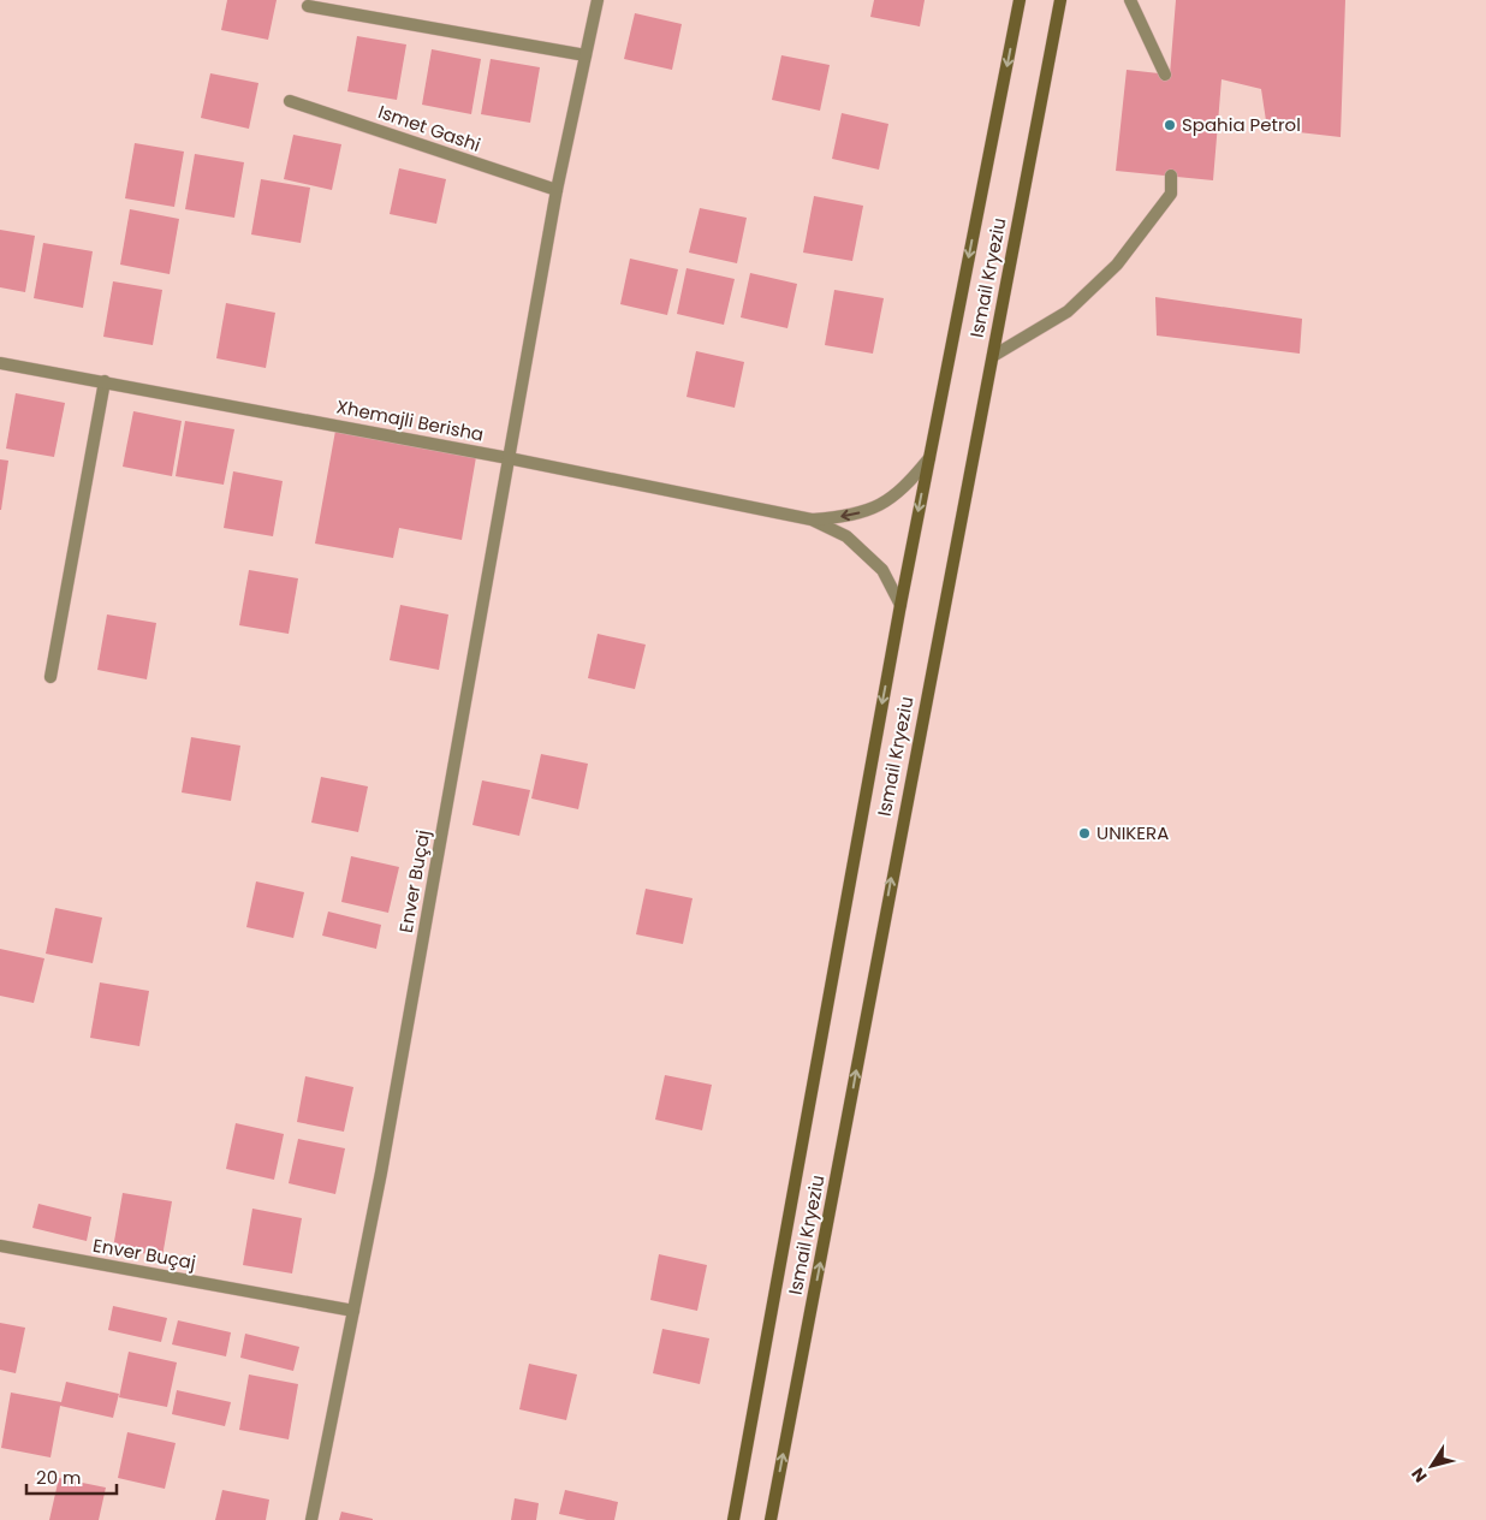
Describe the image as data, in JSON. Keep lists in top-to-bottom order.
{
  "streets": {
    "main road": ["Ismail Kryeziu"],
    "street": ["Ismet Gashi", "Xhemajli Berisha", "Enver Buçaj"]
  },
  "crossings": [
    ["Ismail Kryeziu", "Xhemajli Berisha"],
    ["Xhemajli Berisha", "Enver Buçaj"]
  ],
  "places": ["Spahia Petrol", "UNIKERA"],
  "scale_bar": "20 m",
  "north": "bottom left"
}
